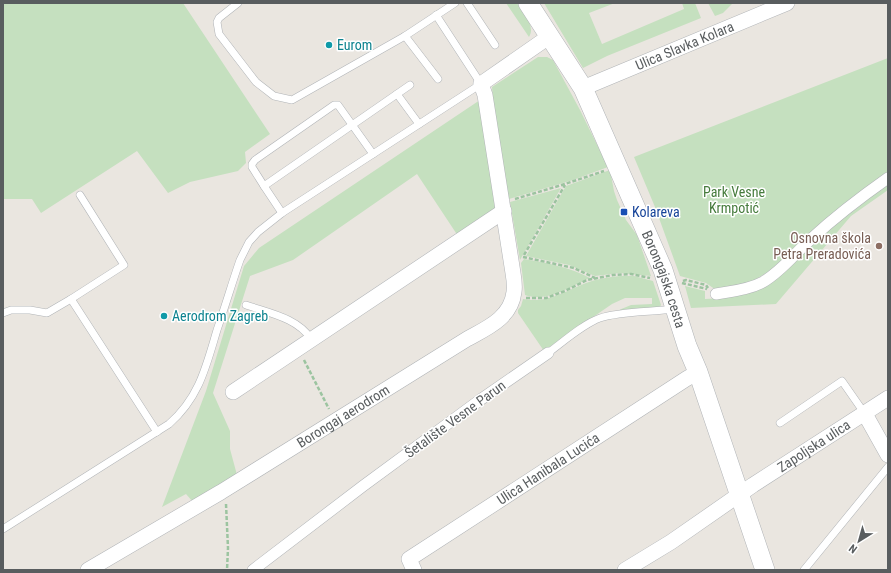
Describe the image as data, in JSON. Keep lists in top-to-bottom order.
{
  "streets": {
    "street": [
      "Ulica Slavka Kolara",
      "Borongajska cesta",
      "Borongaj aerodrom",
      "Šetalište Vesne Parun",
      "Zapoljska ulica",
      "Ulica Hanibala Lucića"
    ]
  },
  "crossings": [
    ["Ulica Slavka Kolara", "Borongajska cesta"],
    ["Borongajska cesta", "Šetalište Vesne Parun"],
    ["Borongajska cesta", "Zapoljska ulica"],
    ["Borongajska cesta", "Ulica Hanibala Lucića"]
  ],
  "parks": ["Park Vesne Krmpotić"],
  "places": {
    "other": ["Eurom", "Osnovna škola Petra Preradovića", "Aerodrom Zagreb"],
    "transit": ["Kolareva"]
  },
  "north": "bottom left"
}
